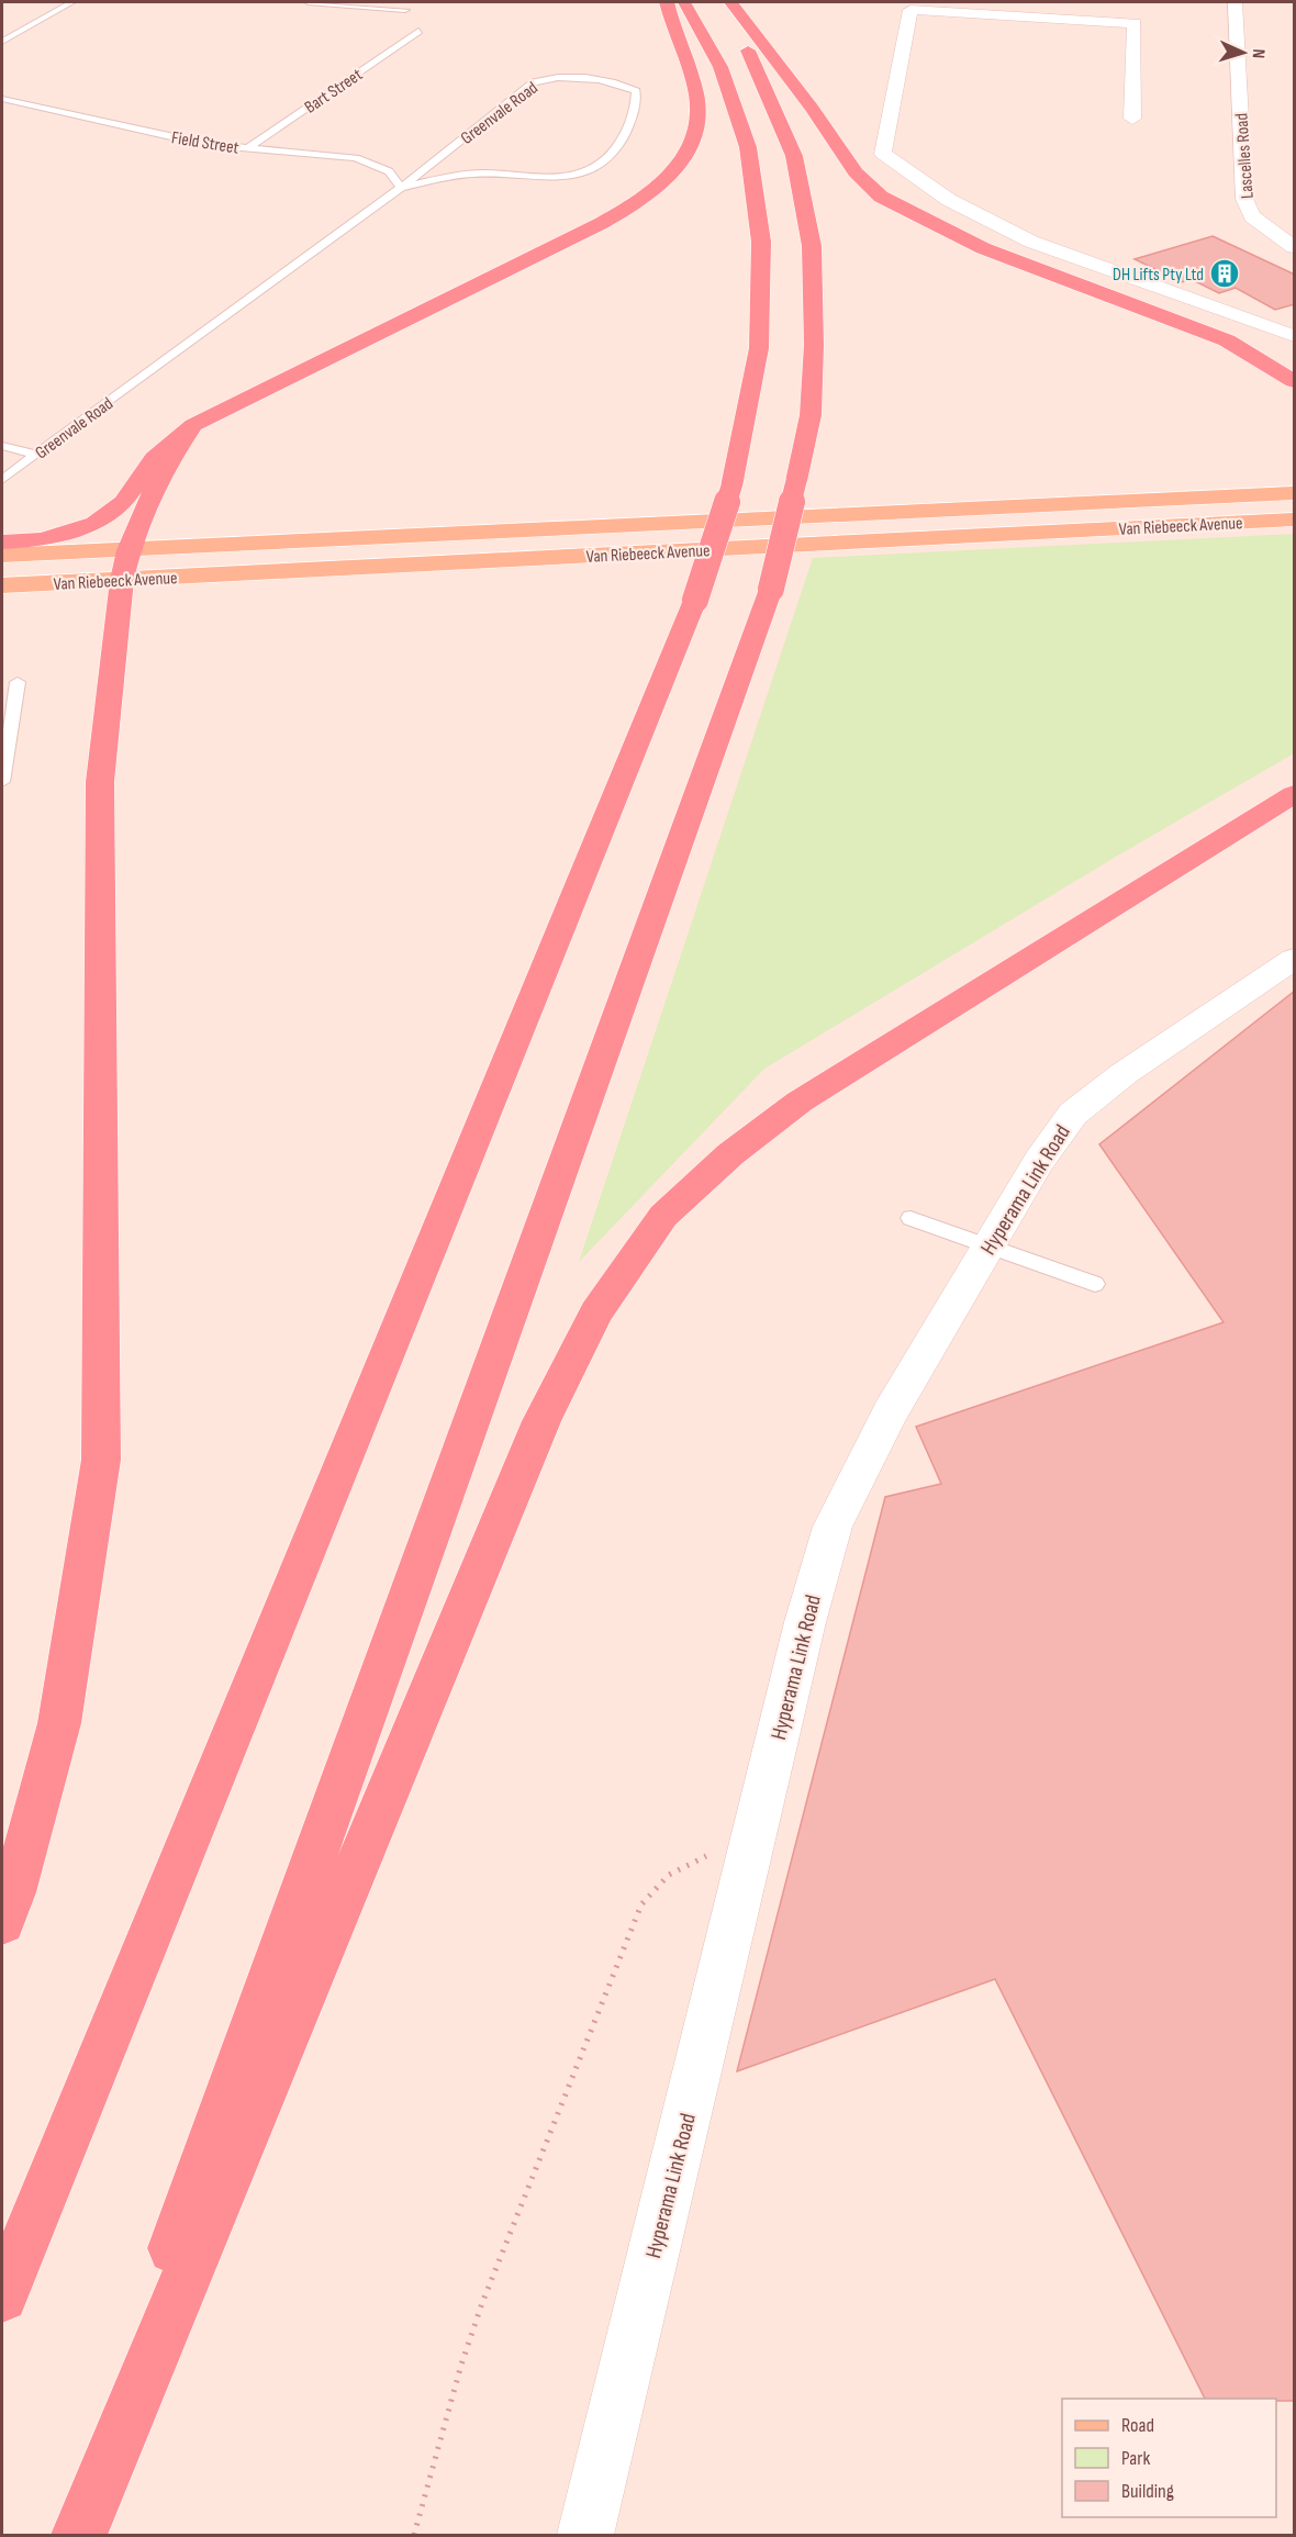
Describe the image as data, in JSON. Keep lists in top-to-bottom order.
{
  "streets": {
    "main road": ["Van Riebeeck Avenue"],
    "street": ["Lascelles Road", "Hyperama Link Road"],
    "lane": ["Bart Street", "Greenvale Road", "Field Street"]
  },
  "crossings": [
    ["Bart Street", "Field Street"],
    ["Greenvale Road", "Field Street"]
  ],
  "places": {
    "building": ["DH Lifts Pty Ltd"]
  },
  "legend": ["Road", "Park", "Building"],
  "north": "right"
}
